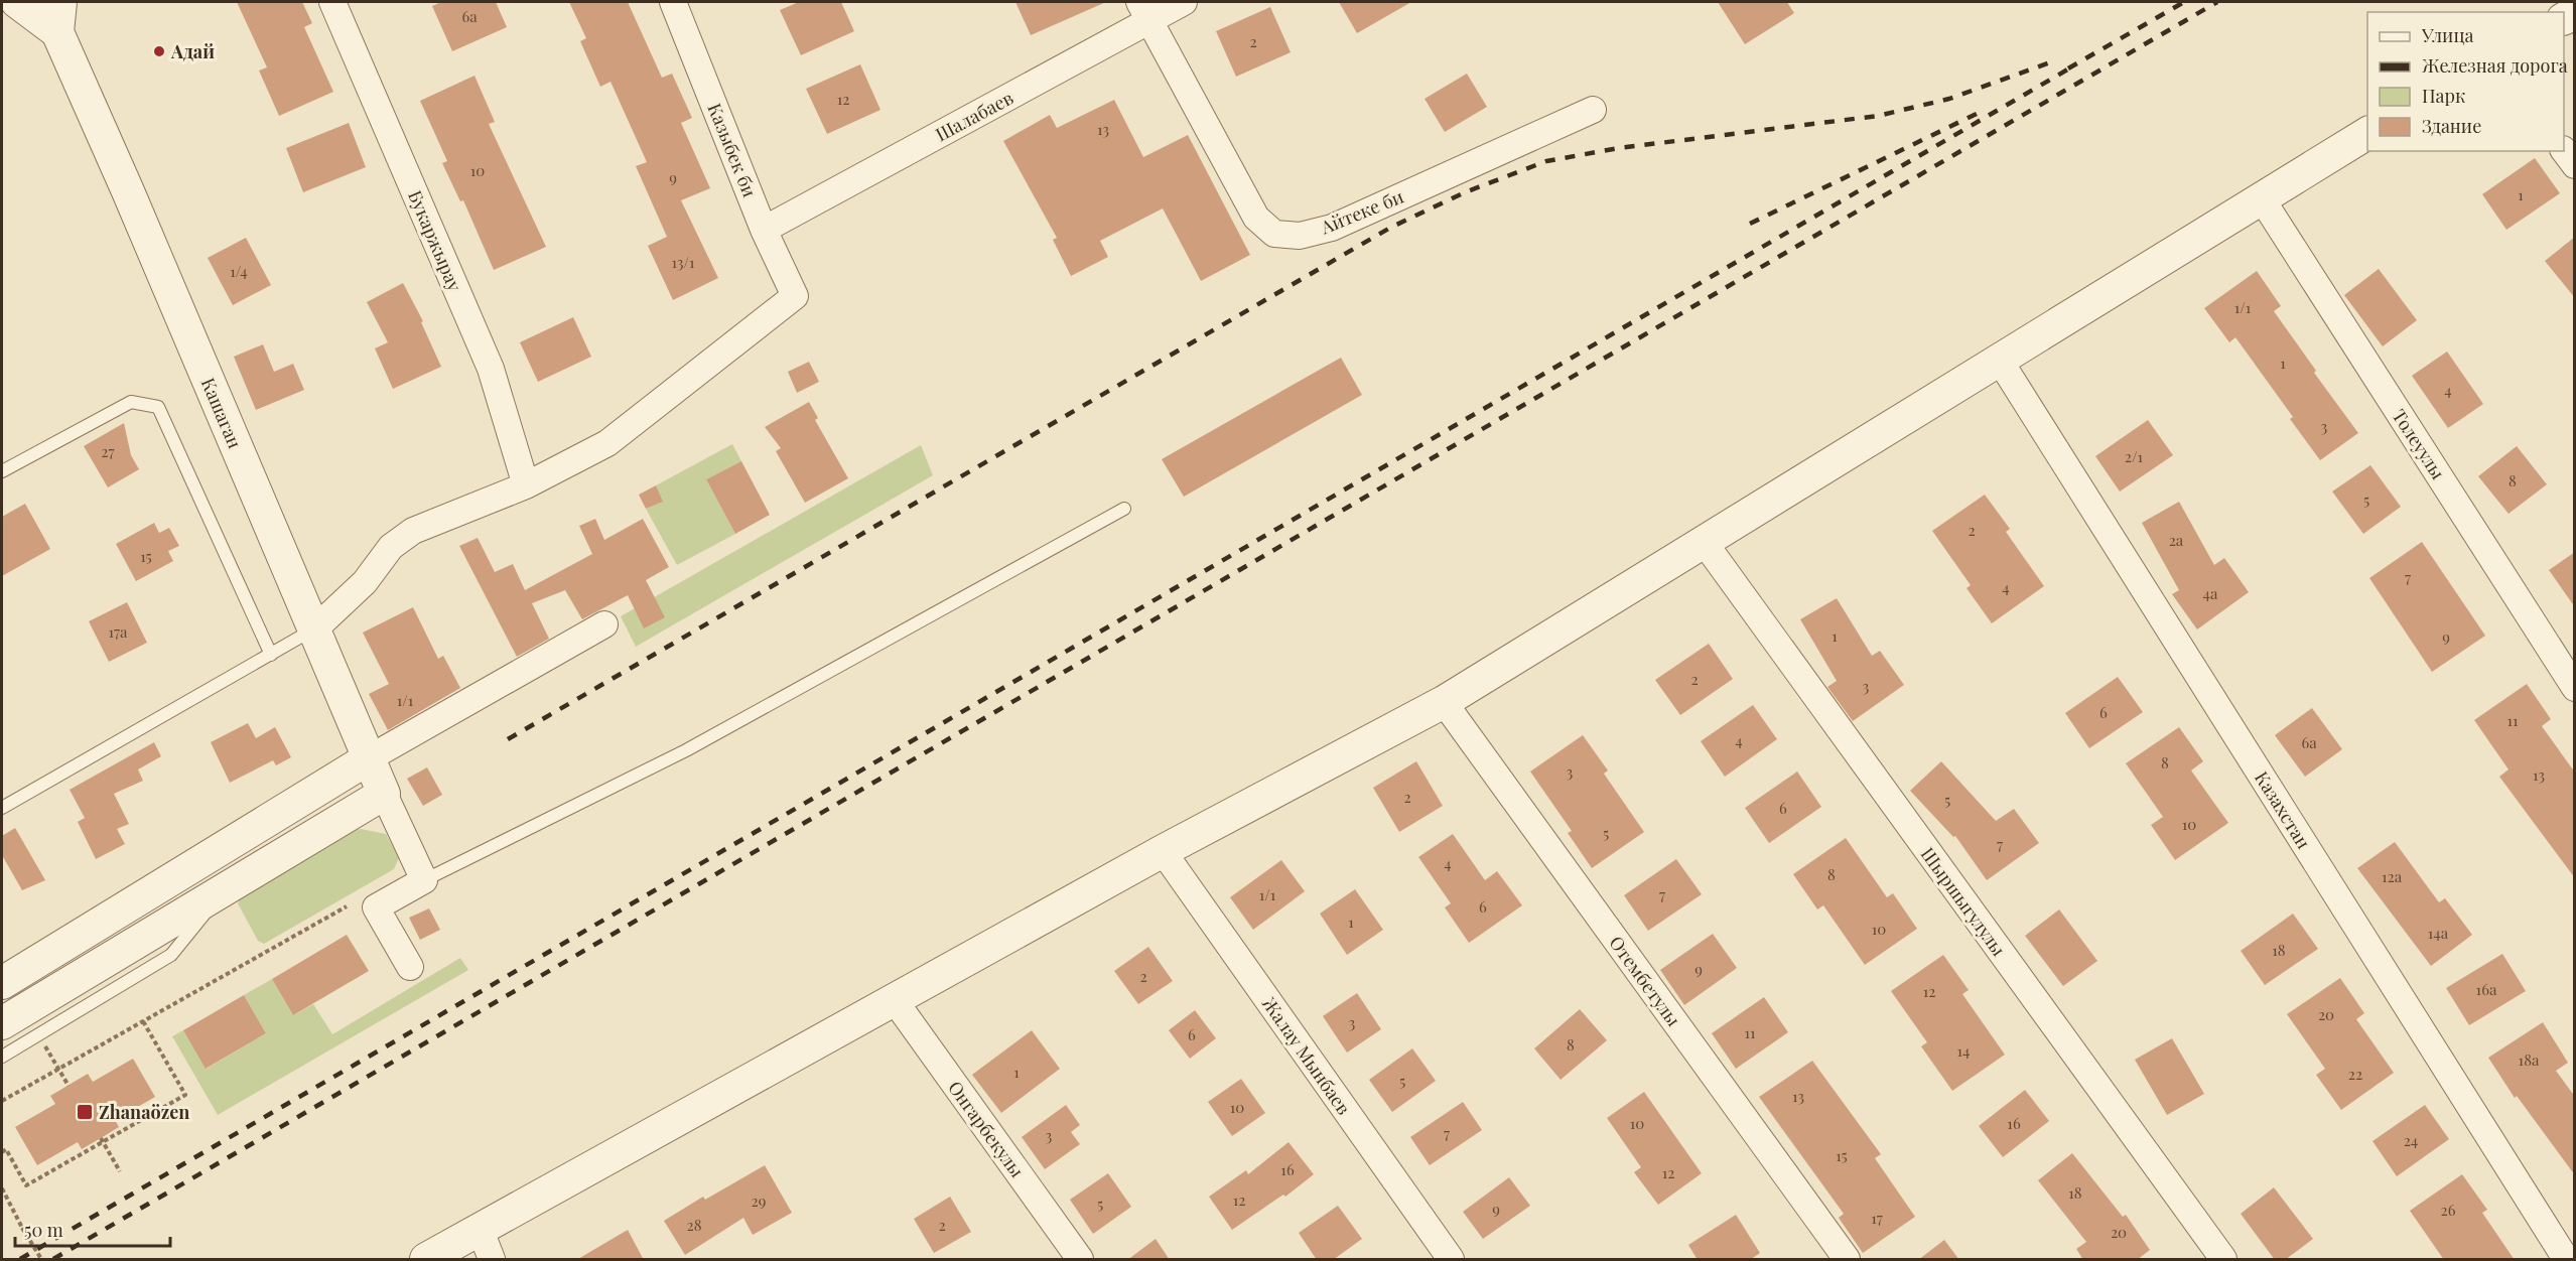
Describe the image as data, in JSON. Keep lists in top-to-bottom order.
{
  "streets": {
    "street": [
      "Шалабаев",
      "Казыбек би",
      "Айтеке би",
      "Букаржырау",
      "Кашаган",
      "Толеуулы",
      "Казахстан",
      "Шыршыгулулы",
      "Отембетулы",
      "Жалау Мынбаев",
      "Онгарбекулы"
    ]
  },
  "crossings": [
    ["Шалабаев", "Казыбек би"],
    ["Шалабаев", "Айтеке би"],
    ["Казыбек би", "Букаржырау"]
  ],
  "places": {
    "other": ["Адай"],
    "transit": ["Zhanaözen"]
  },
  "house_numbers": [
    "6а",
    "2",
    "12",
    "13",
    "10",
    "9",
    "1",
    "13/1",
    "1/4",
    "1/1",
    "1",
    "4",
    "3",
    "27",
    "2/1",
    "8",
    "5",
    "2",
    "2а",
    "15",
    "7",
    "4",
    "4а",
    "17а",
    "1",
    "9",
    "2",
    "3",
    "1/1",
    "6",
    "11",
    "4",
    "6а",
    "8",
    "3",
    "13",
    "2",
    "5",
    "6",
    "10",
    "5",
    "7",
    "4",
    "8",
    "12а",
    "1/1",
    "7",
    "6",
    "1",
    "10",
    "14а",
    "18",
    "9",
    "2",
    "16а",
    "12",
    "20",
    "3",
    "11",
    "6",
    "8",
    "14",
    "18а",
    "1",
    "22",
    "5",
    "13",
    "10",
    "10",
    "16",
    "7",
    "3",
    "24",
    "15",
    "16",
    "12",
    "18",
    "12",
    "29",
    "5",
    "9",
    "26",
    "17",
    "28",
    "2",
    "20"
  ],
  "legend": [
    "Улица",
    "Железная дорога",
    "Парк",
    "Здание"
  ],
  "scale_bar": "50 m"
}
